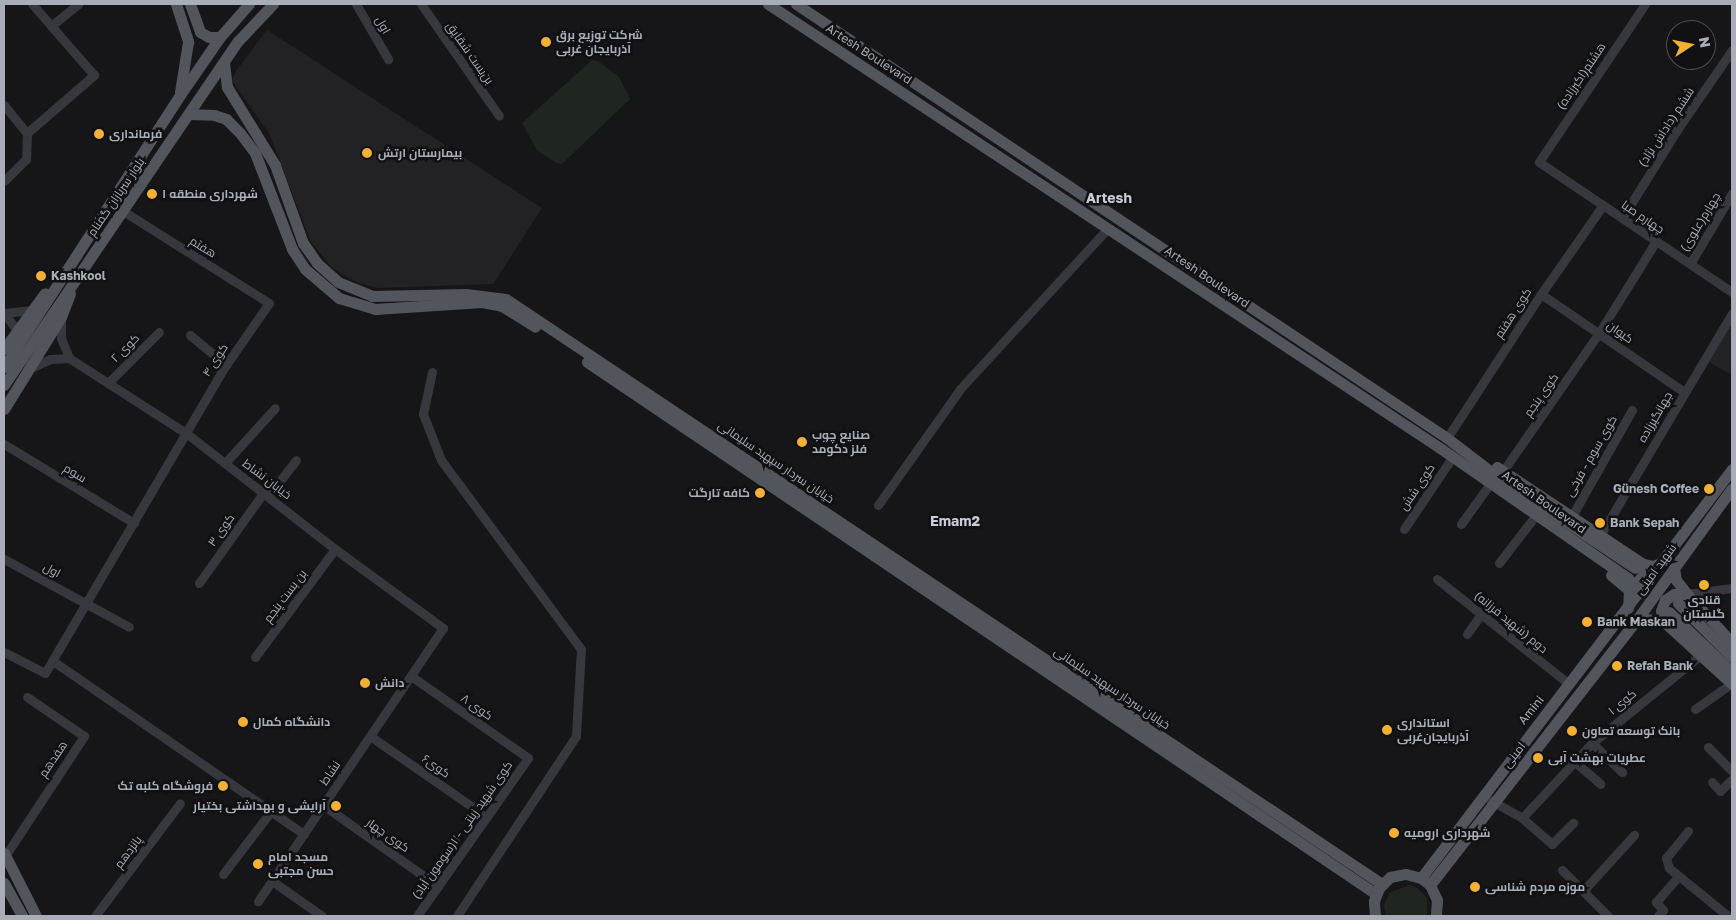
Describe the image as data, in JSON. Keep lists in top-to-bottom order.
{
  "streets": {
    "main road": [
      "Artesh Boulevard",
      "بلوار سربازان گمنام",
      "خیابان سردار سپهبد سلیمانی",
      "شهید امینی",
      "Amini",
      "امینی"
    ],
    "street": [
      "اول",
      "بن‌بست شقایق",
      "هشتم(اکبرزاده)",
      "ششم (داداش نژاد)",
      "چهارم صبا",
      "چهارم(علوی)",
      "هفتم",
      "کوی هفتم",
      "کیوان",
      "کوی ۲",
      "کوی ۴",
      "کوی پنجم",
      "جهانگیرزاده",
      "کوی سوم - فرخی",
      "سوم",
      "خیابان نشاط",
      "کوی شش",
      "کوی ۳",
      "بن بست پنجم",
      "دوم (شهید فرزانه)",
      "کوی ۱",
      "کوی ۸",
      "هفدهم",
      "کوی۶",
      "نشاط",
      "کوی شهید زینتی -۱۱(سومون آباد)",
      "کوی چهار",
      "پانزدهم"
    ]
  },
  "crossings": [
    ["اول", "کوی ۴"],
    ["Artesh Boulevard", "کوی هفتم"],
    ["هشتم(اکبرزاده)", "چهارم صبا"],
    ["ششم (داداش نژاد)", "چهارم صبا"],
    ["بلوار سربازان گمنام", "هفتم"],
    ["بلوار سربازان گمنام", "خیابان سردار سپهبد سلیمانی"],
    ["چهارم صبا", "چهارم(علوی)"],
    ["چهارم صبا", "کوی هفتم"],
    ["چهارم صبا", "کوی پنجم"],
    ["هفتم", "کوی ۴"],
    ["کوی هفتم", "کیوان"],
    ["کیوان", "کوی پنجم"],
    ["کیوان", "جهانگیرزاده"],
    ["کوی ۲", "خیابان نشاط"],
    ["کوی ۴", "سوم"],
    ["کوی ۴", "خیابان نشاط"],
    ["خیابان نشاط", "کوی ۳"],
    ["خیابان نشاط", "بن بست پنجم"],
    ["خیابان نشاط", "نشاط"],
    ["شهید امینی", "Amini"],
    ["شهید امینی", "امینی"],
    ["دوم (شهید فرزانه)", "Amini"],
    ["کوی ۸", "نشاط"],
    ["کوی ۸", "کوی شهید زینتی -۱۱(سومون آباد)"],
    ["Amini", "امینی"],
    ["کوی۶", "نشاط"],
    ["کوی۶", "کوی شهید زینتی -۱۱(سومون آباد)"],
    ["نشاط", "کوی چهار"],
    ["کوی شهید زینتی -۱۱(سومون آباد)", "کوی چهار"]
  ],
  "districts": ["Artesh", "Emam2"],
  "places": [
    "شرکت توزیع برق آذربایجان غربی",
    "فرمانداری",
    "بیمارستان ارتش",
    "شهرداری منطقه ۱",
    "Kashkool",
    "صنایع چوب فلز دکومد",
    "Günesh Coffee",
    "کافه تارگت",
    "Bank Sepah",
    "قنادی گلستان",
    "Bank Maskan",
    "Refah Bank",
    "دانش",
    "دانشگاه کمال",
    "استانداری آذربایجان‌غربی",
    "بانک توسعه تعاون",
    "عطریات بهشت آبی",
    "فروشگاه کلبه تک",
    "آرایشی و بهداشتی بختیار",
    "شهرداری ارومیه",
    "مسجد امام حسن مجتبی",
    "موزه مردم شناسی"
  ],
  "north": "right"
}
